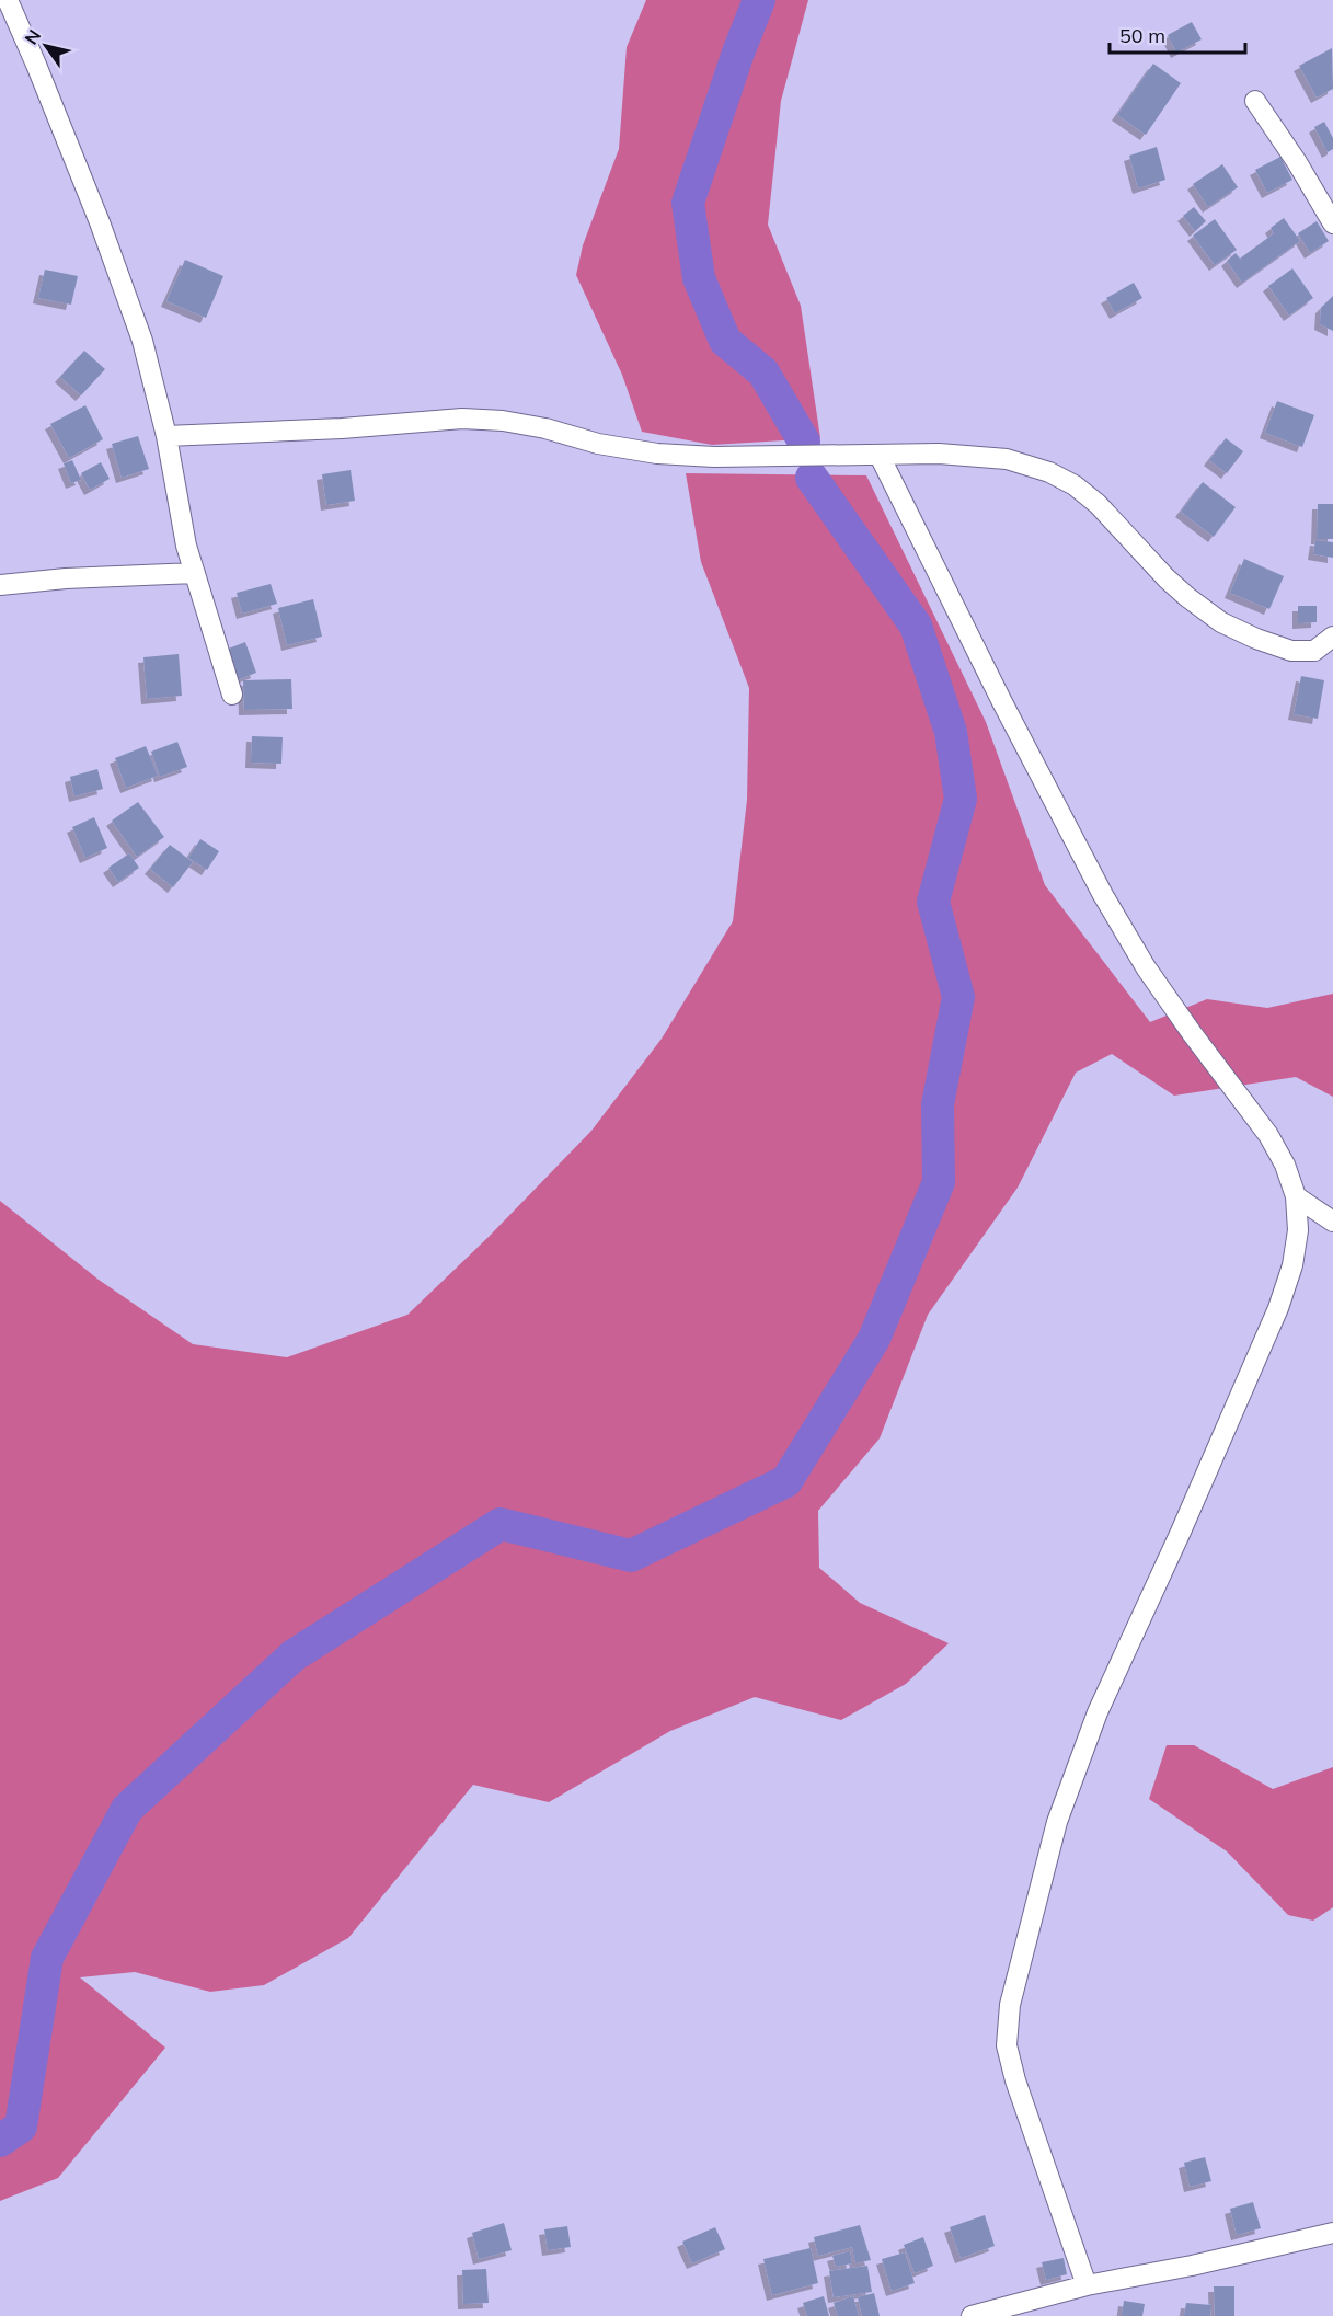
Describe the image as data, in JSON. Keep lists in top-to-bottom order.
{
  "scale_bar": "50 m",
  "north": "top left"
}
